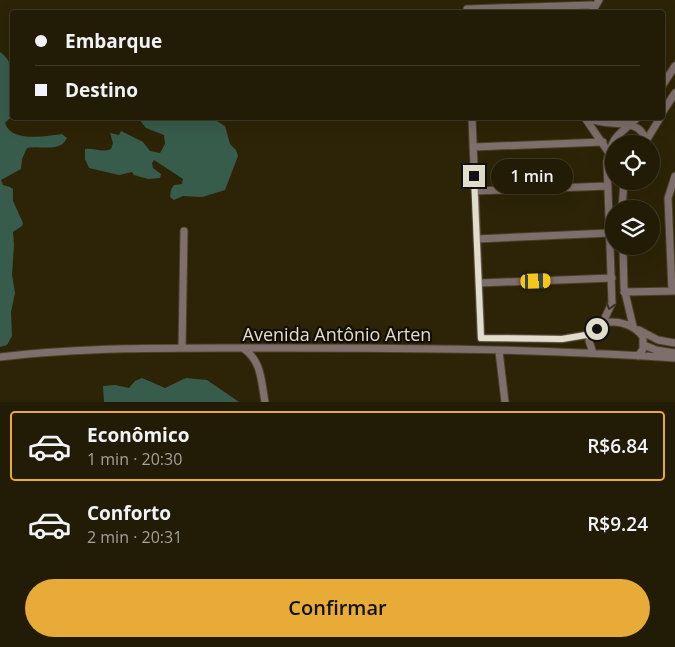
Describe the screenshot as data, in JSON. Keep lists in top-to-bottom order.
{
  "streets": {
    "street": ["Avenida Antônio Arten"]
  },
  "page": {
    "banner": ["Embarque", "Destino"],
    "bubble": "1 min",
    "list": [
      {
        "name": "Econômico",
        "note": "1 min · 20:30",
        "value": "R$6.84"
      },
      {
        "name": "Conforto",
        "note": "2 min · 20:31",
        "value": "R$9.24"
      }
    ],
    "buttons": "Confirmar"
  }
}
